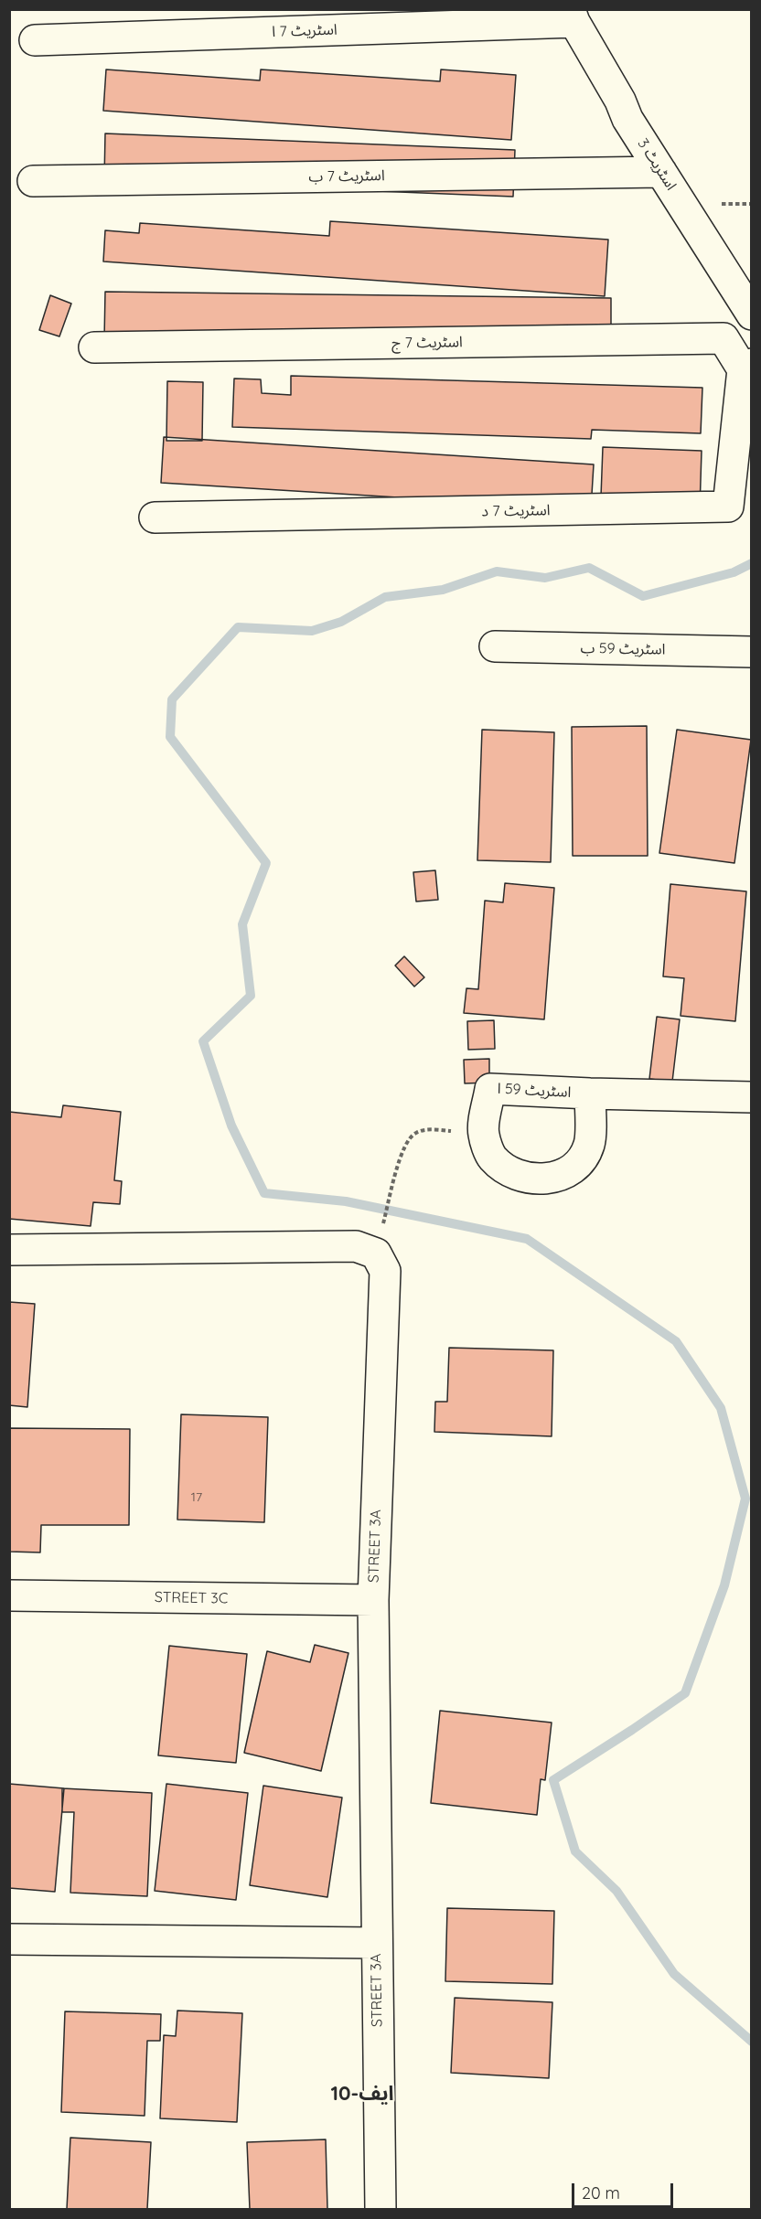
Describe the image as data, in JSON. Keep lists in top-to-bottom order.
{
  "streets": {
    "street": [
      "اسٹریٹ 7 ا",
      "اسٹریٹ 3",
      "اسٹریٹ 7 ب",
      "اسٹریٹ 7 ج",
      "اسٹریٹ 7 د",
      "اسٹریٹ 59 ب",
      "اسٹریٹ 59 ا",
      "STREET 3A",
      "STREET 3C"
    ]
  },
  "crossings": [
    ["اسٹریٹ 7 ا", "اسٹریٹ 3"],
    ["اسٹریٹ 3", "اسٹریٹ 7 ب"],
    ["اسٹریٹ 7 ج", "اسٹریٹ 7 د"],
    ["STREET 3A", "STREET 3C"]
  ],
  "districts": ["ایف-10"],
  "house_numbers": ["17"],
  "scale_bar": "20 m"
}
